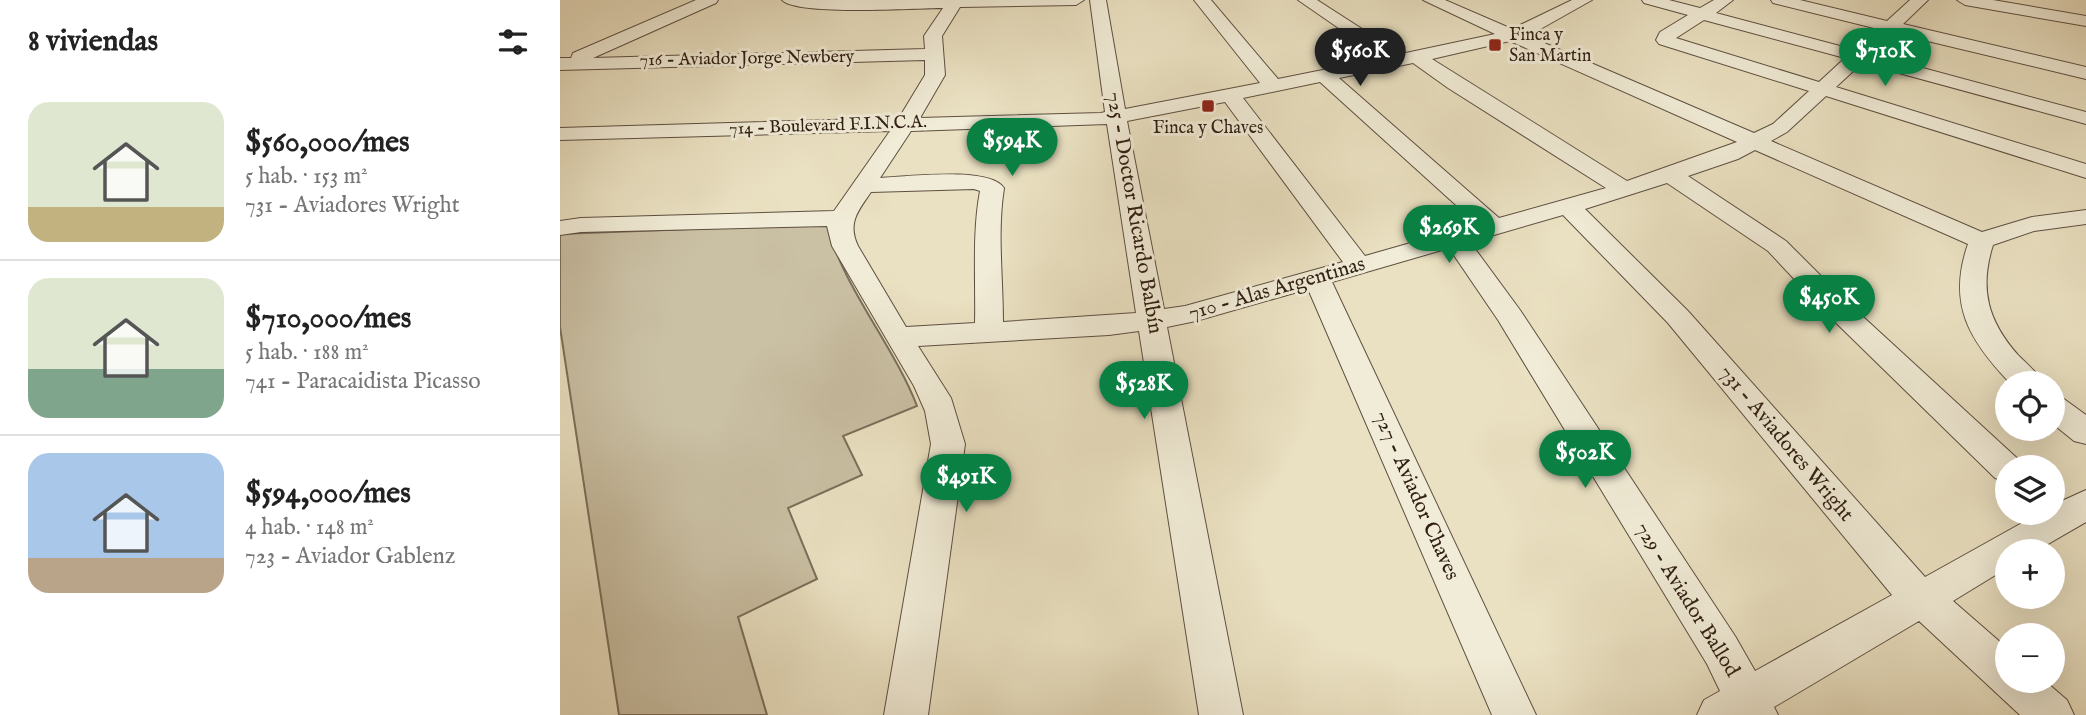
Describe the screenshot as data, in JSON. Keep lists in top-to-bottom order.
{
  "streets": {
    "street": [
      "716 - Aviador Jorge Newbery",
      "714 - Boulevard F.I.N.C.A.",
      "725 - Doctor Ricardo Balbín",
      "710 - Alas Argentinas",
      "731 - Aviadores Wright",
      "727 - Aviador Chaves",
      "729 - Aviador Ballod"
    ]
  },
  "crossings": [
    ["714 - Boulevard F.I.N.C.A.", "725 - Doctor Ricardo Balbín"],
    ["725 - Doctor Ricardo Balbín", "710 - Alas Argentinas"],
    ["710 - Alas Argentinas", "731 - Aviadores Wright"],
    ["710 - Alas Argentinas", "727 - Aviador Chaves"],
    ["710 - Alas Argentinas", "729 - Aviador Ballod"]
  ],
  "places": {
    "transit": ["Finca y San Martin", "Finca y Chaves"]
  },
  "page": {
    "heading": "8 viviendas",
    "price": [
      "$560K",
      "$710K",
      "$594K",
      "$269K",
      "$450K",
      "$528K",
      "$502K",
      "$491K"
    ],
    "list": [
      {
        "name": "$560,000/mes",
        "note": "5 hab. · 153 m² · 731 - Aviadores Wright"
      },
      {
        "name": "$710,000/mes",
        "note": "5 hab. · 188 m² · 741 - Paracaidista Picasso"
      },
      {
        "name": "$594,000/mes",
        "note": "4 hab. · 148 m² · 723 - Aviador Gablenz"
      }
    ],
    "map_buttons": ["+", "−"]
  }
}
